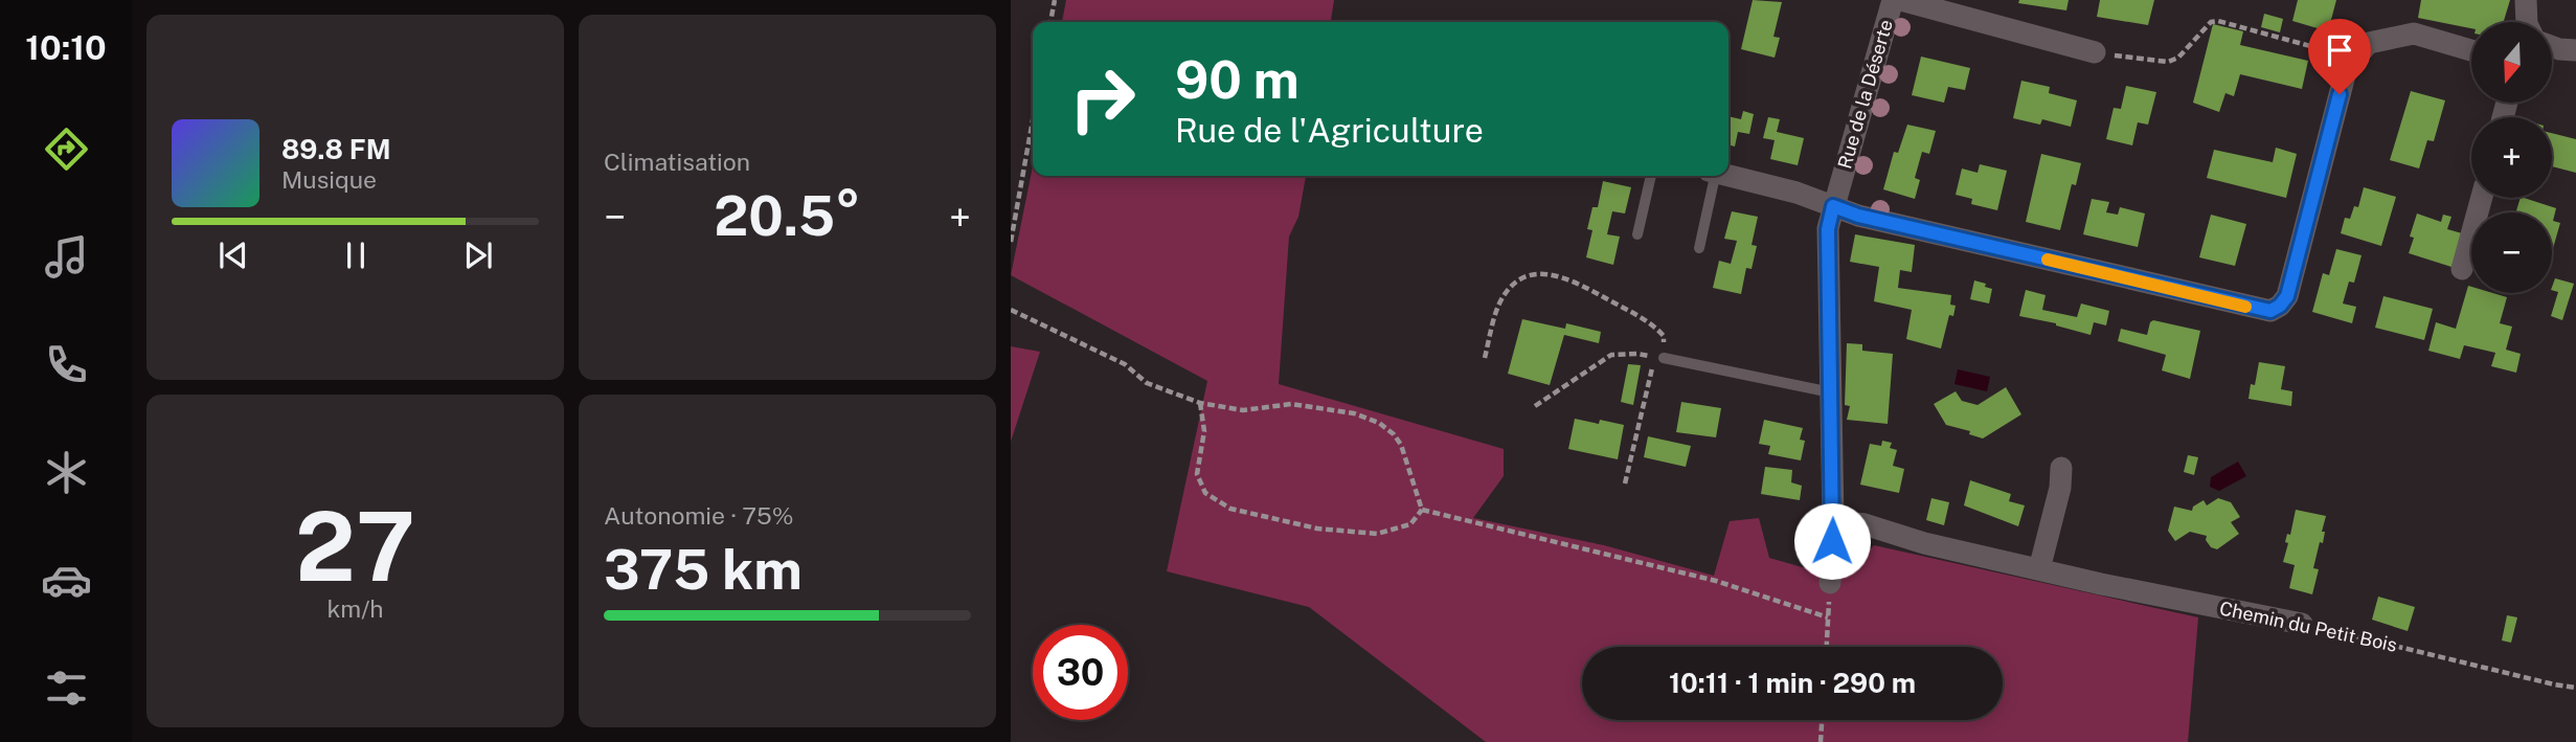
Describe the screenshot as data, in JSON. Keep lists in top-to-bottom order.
{
  "streets": {
    "street": ["Rue de la Déserte", "Chemin du Petit Bois"]
  },
  "crossings": [
    ["Rue de la Déserte", "Chemin du Petit Bois"]
  ],
  "north": "bottom",
  "page": {
    "tabs": "10:10",
    "tile": [
      "Climatisation",
      ["27", "km/h"],
      ["Autonomie · 75%", "375 km"]
    ],
    "map_buttons": ["+", "−"],
    "turn": ["90 m", "Rue de l'Agriculture"],
    "song": ["89.8 FM", "Musique"],
    "heat": ["−", "20.5°", "+"],
    "limit": "30",
    "trip": "10:11 · 1 min · 290 m"
  }
}
